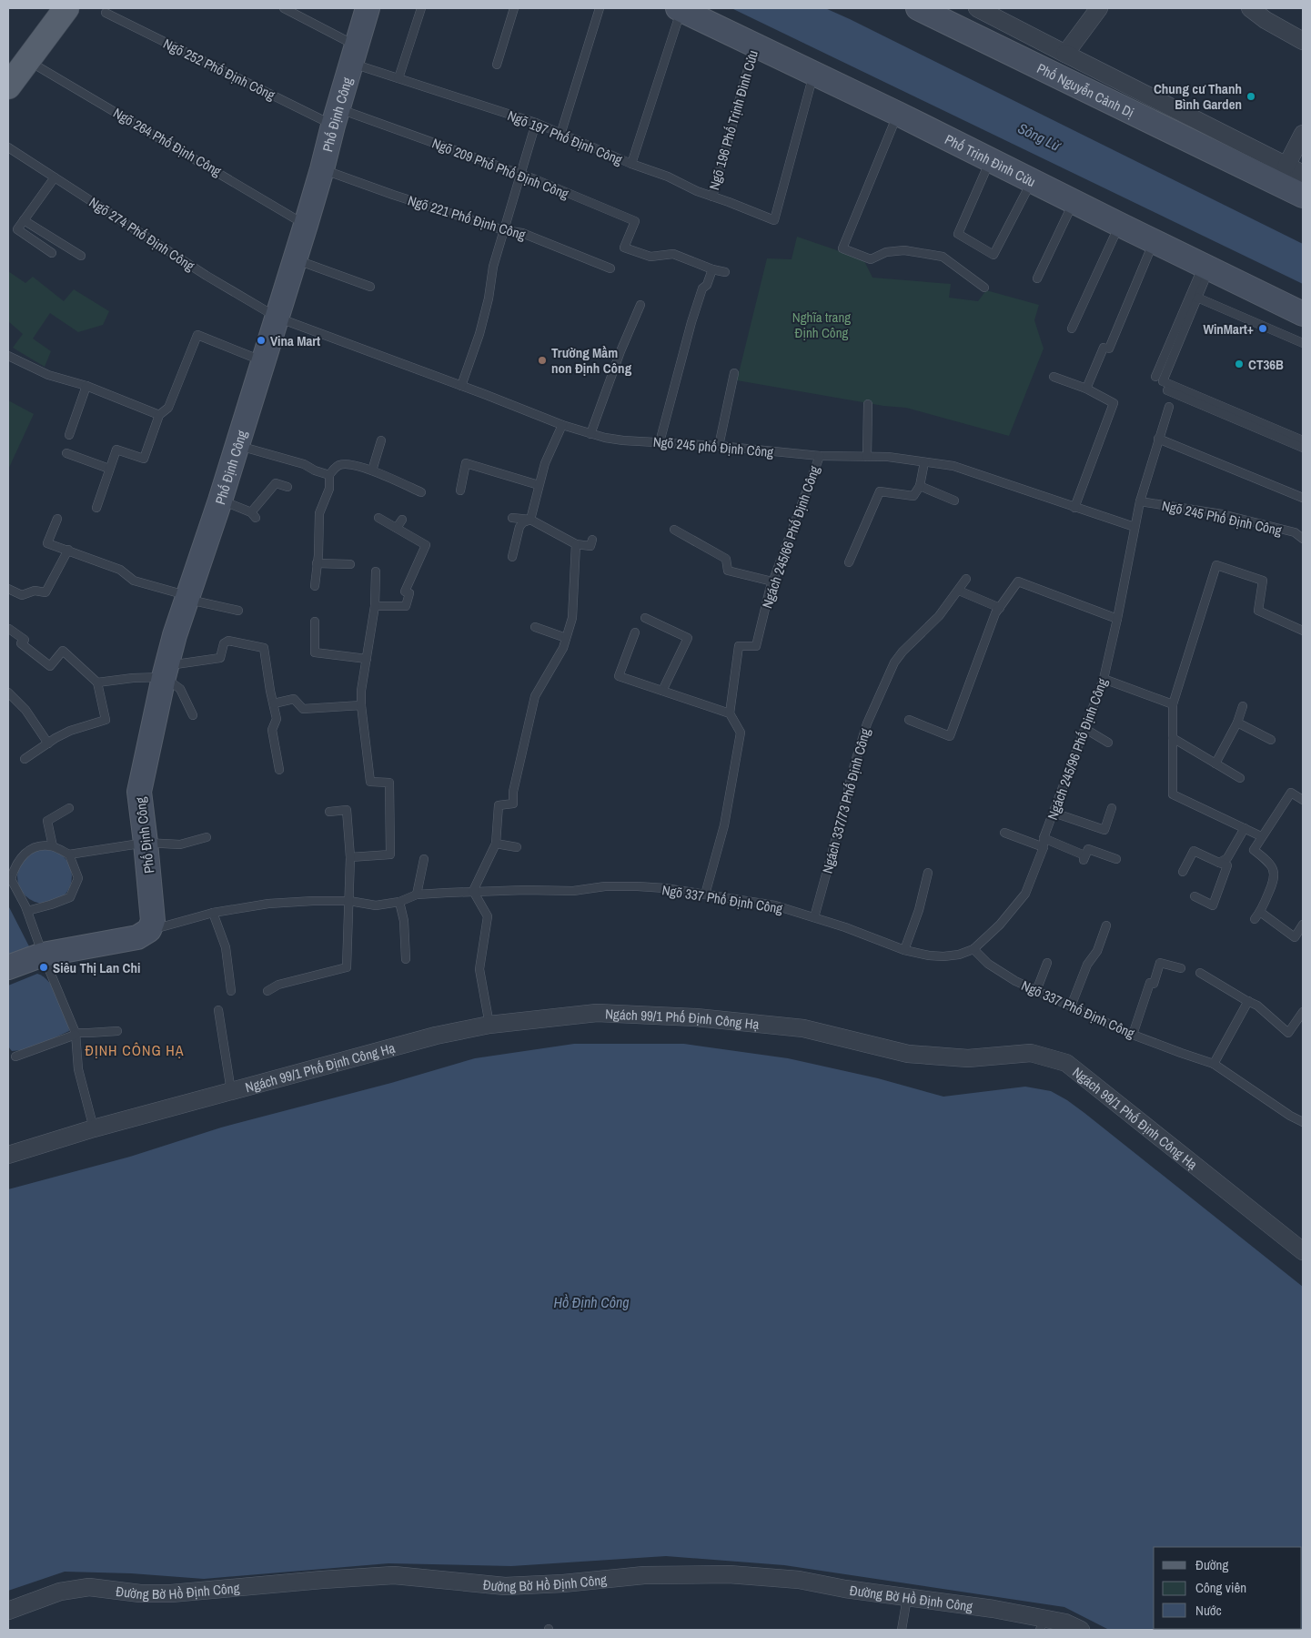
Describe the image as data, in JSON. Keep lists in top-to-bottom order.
{
  "streets": {
    "main road": ["Phố Nguyễn Cảnh Dị", "Phố Định Công", "Phố Trịnh Đình Cửu"],
    "street": ["Ngách 99/1 Phố Định Công Hạ", "Đường Bờ Hồ Định Công"],
    "lane": [
      "Ngõ 252 Phố Định Công",
      "Ngõ 196 Phố Trịnh Đình Cửu",
      "Ngõ 197 Phố Định Công",
      "Ngõ 264 Phố Định Công",
      "Ngõ 209 Phố Phố Định Công",
      "Ngõ 221 Phố Định Công",
      "Ngõ 274 Phố Định Công",
      "Ngõ 245 phố Định Công",
      "Ngõ 245 Phố Định Công",
      "Ngách 245/66 Phố Định Công",
      "Ngách 245/96 Phố Định Công",
      "Ngách 337/73 Phố Định Công",
      "Ngõ 337 Phố Định Công"
    ]
  },
  "crossings": [
    ["Ngõ 252 Phố Định Công", "Phố Định Công"],
    ["Ngõ 252 Phố Định Công", "Ngõ 209 Phố Phố Định Công"],
    ["Phố Định Công", "Ngõ 197 Phố Định Công"],
    ["Phố Định Công", "Ngõ 264 Phố Định Công"],
    ["Phố Định Công", "Ngõ 209 Phố Phố Định Công"],
    ["Phố Định Công", "Ngõ 221 Phố Định Công"],
    ["Phố Định Công", "Ngõ 274 Phố Định Công"],
    ["Phố Định Công", "Ngõ 245 phố Định Công"],
    ["Phố Định Công", "Ngõ 337 Phố Định Công"],
    ["Ngõ 196 Phố Trịnh Đình Cửu", "Ngõ 197 Phố Định Công"],
    ["Ngõ 196 Phố Trịnh Đình Cửu", "Phố Trịnh Đình Cửu"],
    ["Ngõ 197 Phố Định Công", "Phố Trịnh Đình Cửu"],
    ["Ngõ 274 Phố Định Công", "Ngõ 245 phố Định Công"],
    ["Ngõ 245 phố Định Công", "Ngách 245/66 Phố Định Công"],
    ["Ngõ 245 phố Định Công", "Ngách 245/96 Phố Định Công"],
    ["Ngách 245/96 Phố Định Công", "Ngõ 337 Phố Định Công"],
    ["Ngách 337/73 Phố Định Công", "Ngõ 337 Phố Định Công"]
  ],
  "districts": ["ĐỊNH CÔNG HẠ"],
  "water": ["Sông Lừ", "Hồ Định Công"],
  "parks": ["Nghĩa trang Định Công"],
  "places": [
    "Chung cư Thanh Bình Garden",
    "WinMart+",
    "Vina Mart",
    "Trường Mầm non Định Công",
    "CT36B",
    "Siêu Thị Lan Chi"
  ],
  "legend": ["Đường", "Công viên", "Nước"]
}
